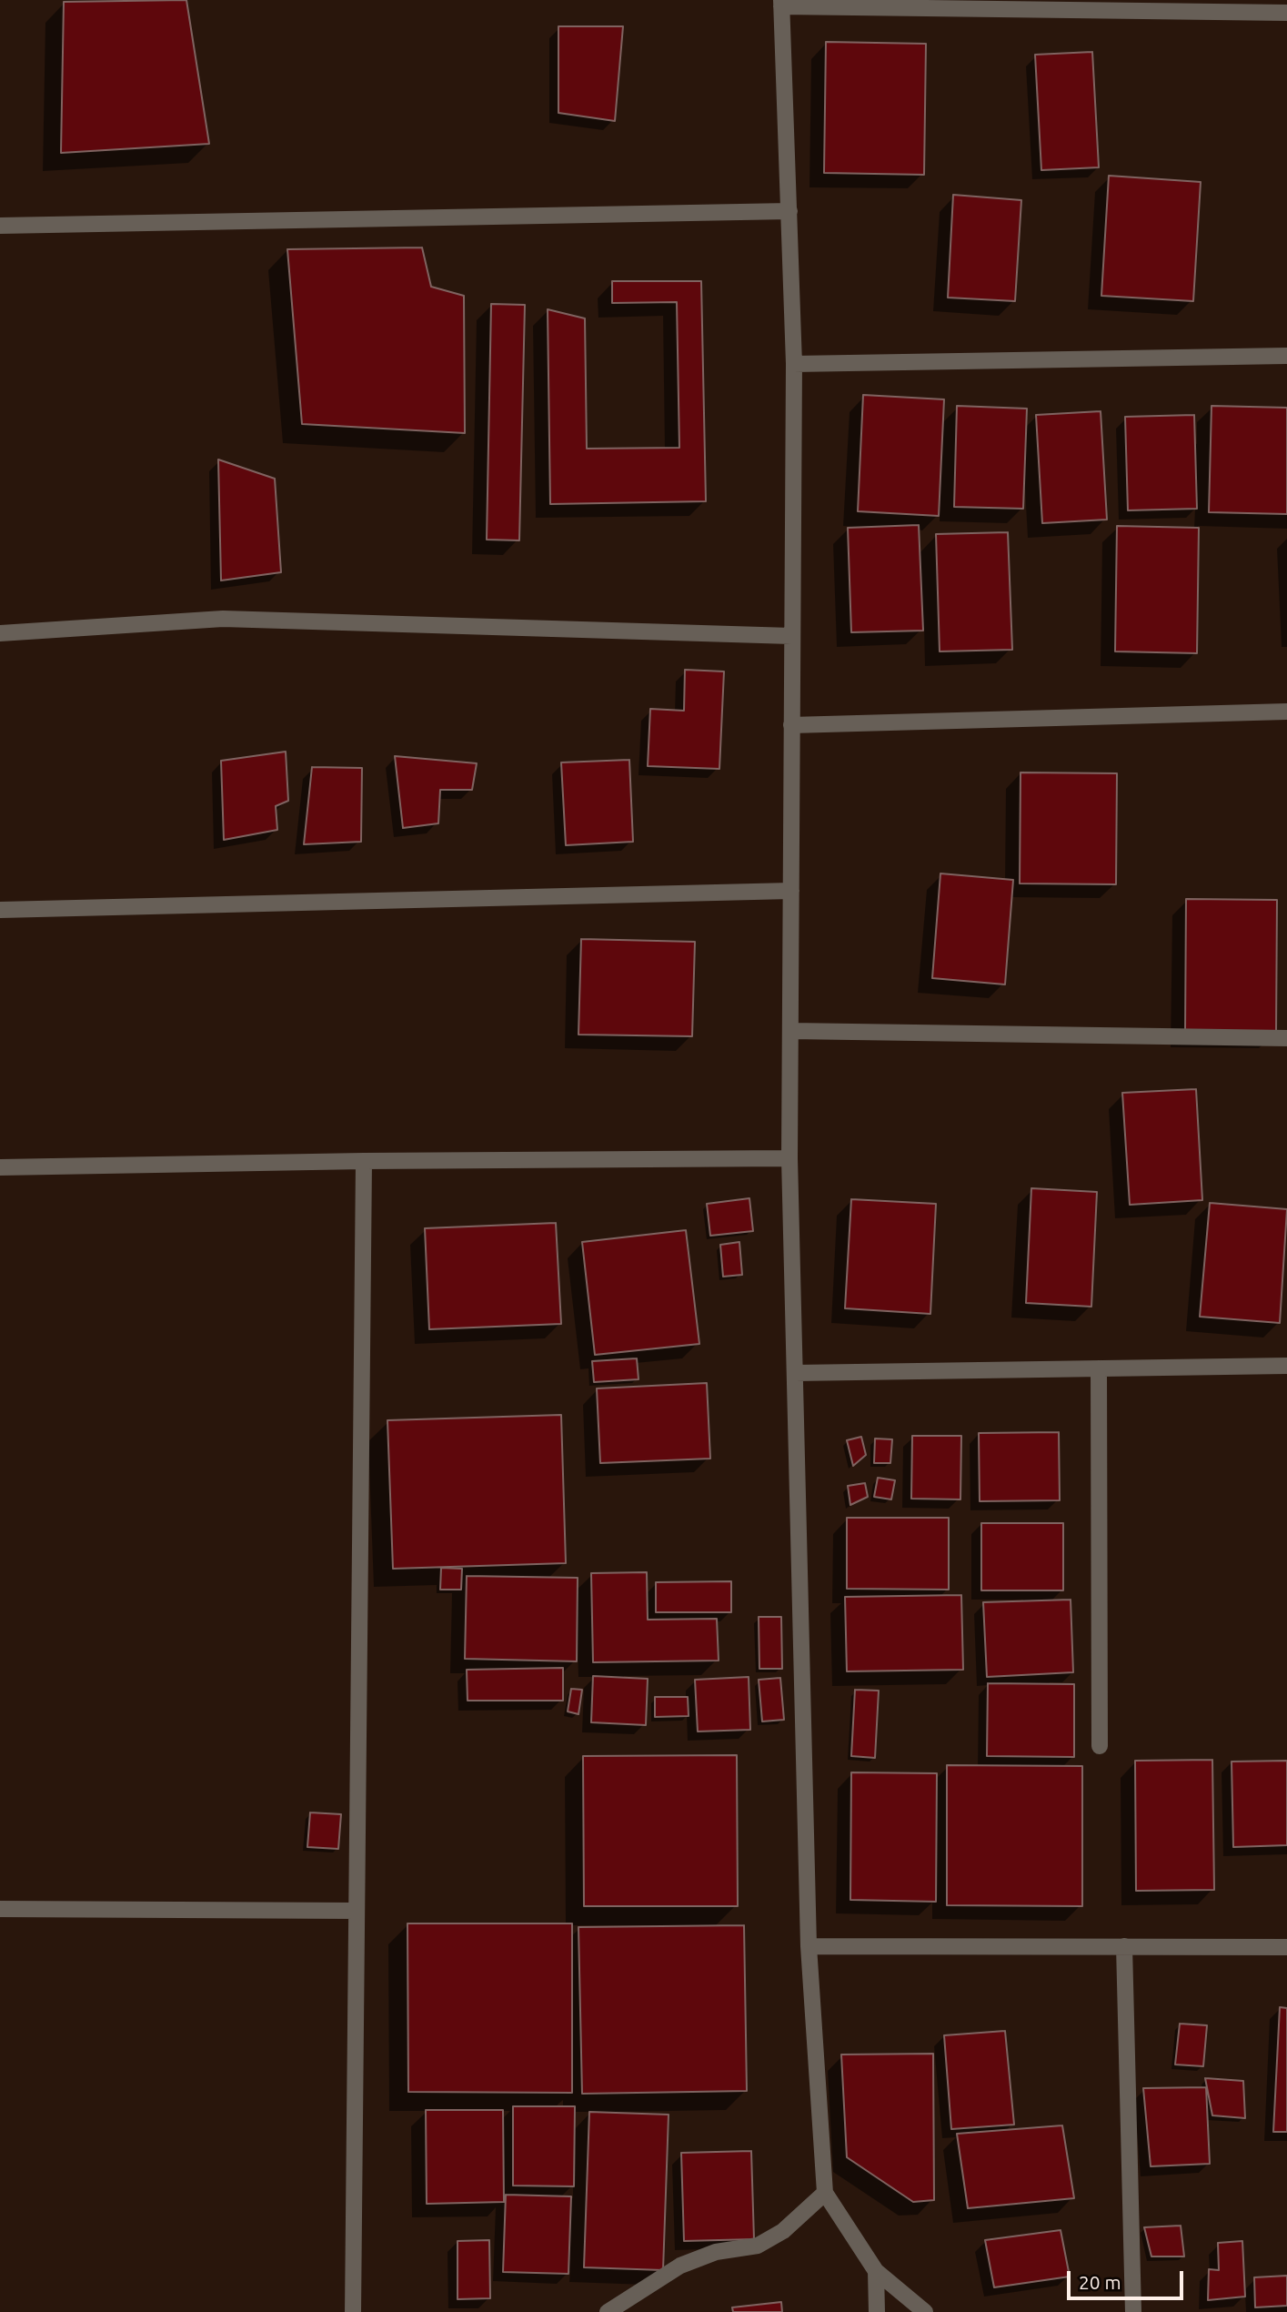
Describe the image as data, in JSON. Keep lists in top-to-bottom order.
{
  "scale_bar": "20 m"
}
